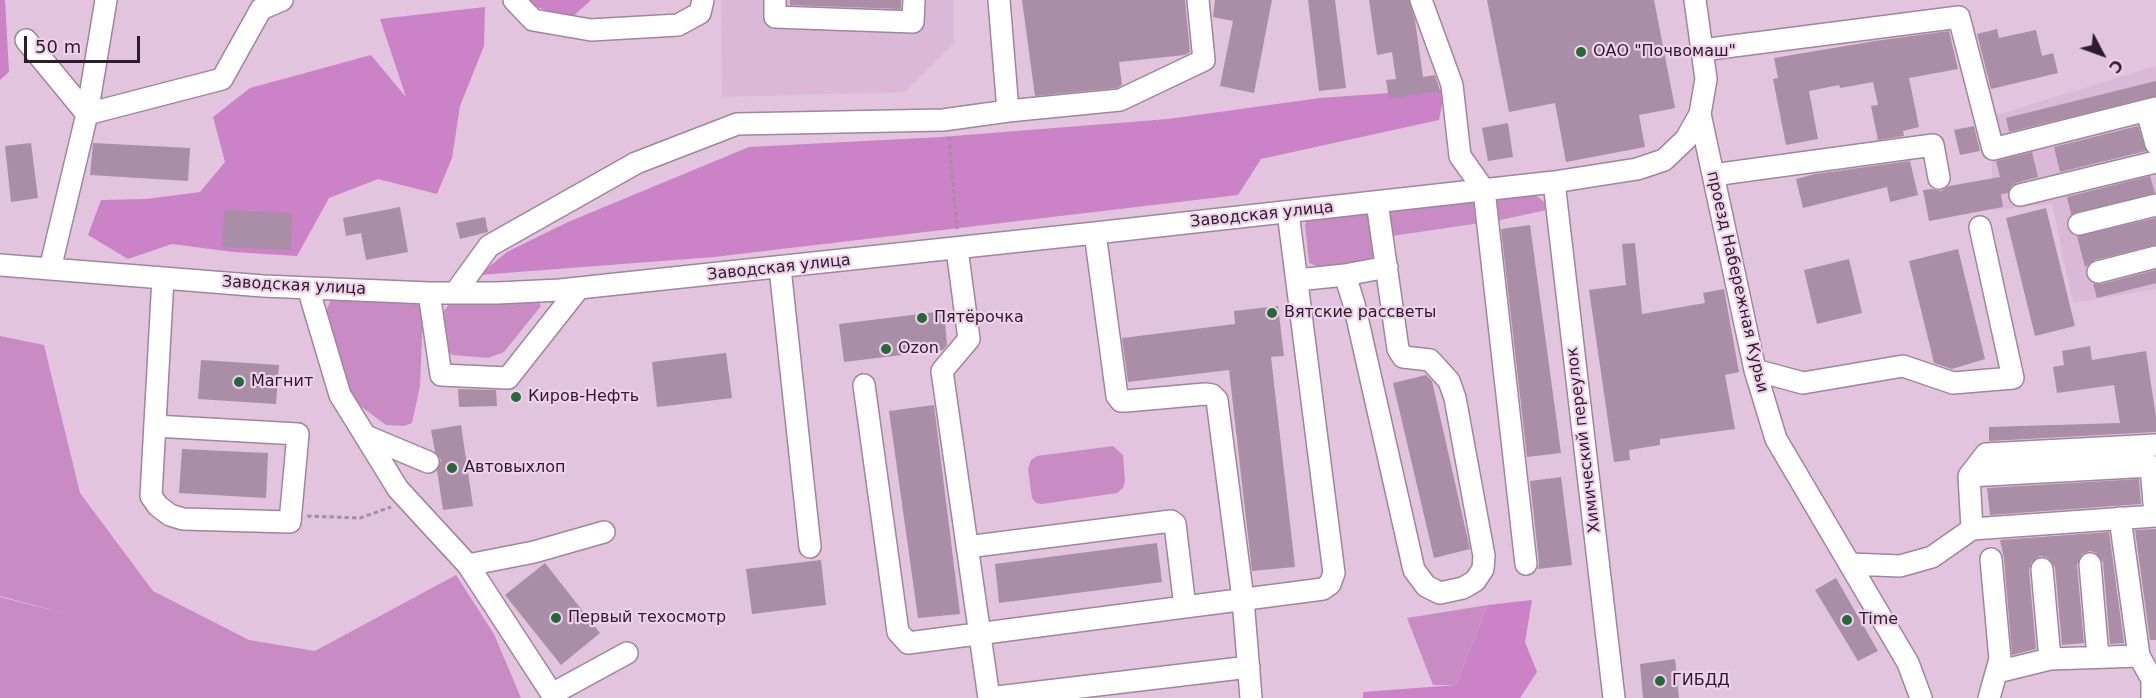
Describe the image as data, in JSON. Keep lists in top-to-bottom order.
{
  "streets": {
    "street": ["Заводская улица", "проезд Набережная Курьи", "Химический переулок"]
  },
  "crossings": [
    ["Заводская улица", "проезд Набережная Курьи"],
    ["Заводская улица", "Химический переулок"]
  ],
  "places": [
    "ОАО \"Почвомаш\"",
    "Вятские рассветы",
    "Пятёрочка",
    "Ozon",
    "Магнит",
    "Киров-Нефть",
    "Автовыхлоп",
    "Первый техосмотр",
    "Time",
    "ГИБДД"
  ],
  "scale_bar": "50 m",
  "north": "bottom right"
}
